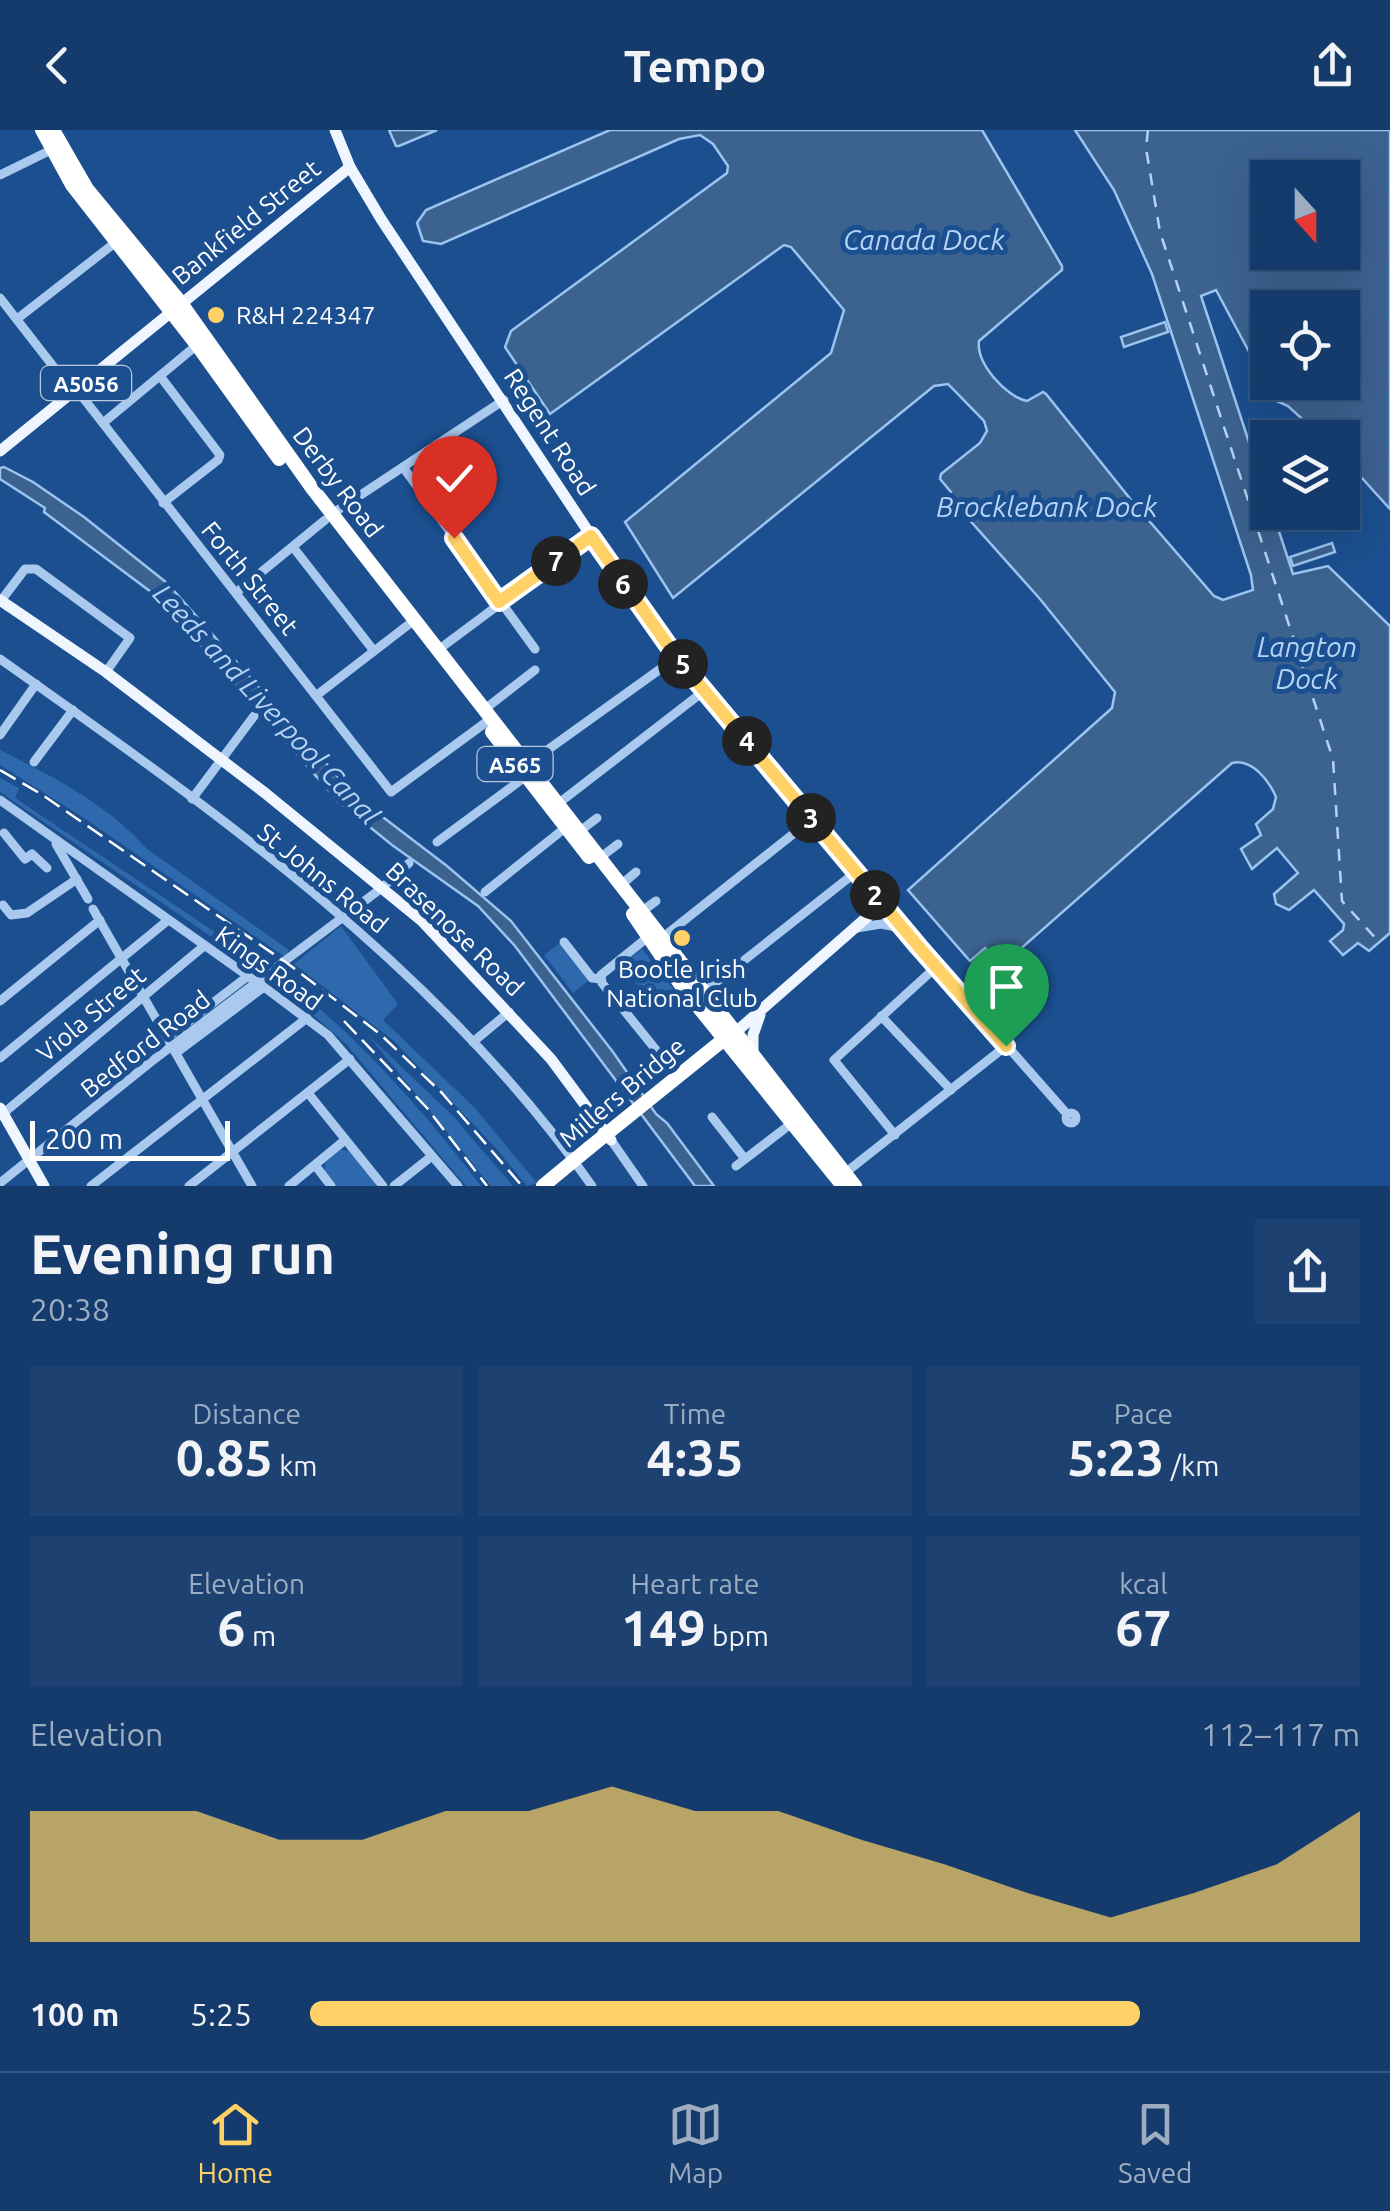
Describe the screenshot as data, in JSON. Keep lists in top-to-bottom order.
{
  "streets": {
    "highway": ["Derby Road", "A565", "Millers Bridge"],
    "main road": [
      "Bankfield Street",
      "A5056",
      "Regent Road",
      "Brasenose Road"
    ],
    "street": [
      "Forth Street",
      "St Johns Road",
      "Kings Road",
      "Viola Street",
      "Bedford Road"
    ]
  },
  "crossings": [
    ["Bankfield Street", "A5056"],
    ["Bankfield Street", "Regent Road"],
    ["Bankfield Street", "Derby Road"],
    ["A5056", "Derby Road"],
    ["A5056", "Forth Street"],
    ["Regent Road", "Millers Bridge"],
    ["Derby Road", "Forth Street"],
    ["Derby Road", "Millers Bridge"],
    ["St Johns Road", "Bedford Road"],
    ["Brasenose Road", "Bedford Road"],
    ["Brasenose Road", "Millers Bridge"],
    ["Kings Road", "Viola Street"],
    ["Kings Road", "Bedford Road"]
  ],
  "water": [
    "Canada Dock",
    "Brocklebank Dock",
    "Langton Dock",
    "Leeds and Liverpool Canal"
  ],
  "places": ["R&H 224347", "Bootle Irish National Club"],
  "scale_bar": "200 m",
  "north": "bottom",
  "page": {
    "header": "Tempo",
    "pins": [
      "7",
      "6",
      "5",
      "4",
      "3",
      "2"
    ],
    "scale": "200 m",
    "heading": ["Evening run", "20:38"],
    "stats": [
      ["Distance", "0.85 km"],
      ["Time", "4:35"],
      ["Pace", "5:23 /km"],
      ["Elevation", "6 m"],
      ["Heart rate", "149 bpm"],
      ["kcal", "67"]
    ],
    "chart": ["Elevation", "112–117 m"],
    "list": [
      {
        "name": "100 m",
        "note": "5:25"
      }
    ],
    "tabs": ["Home", "Map", "Saved"]
  }
}
